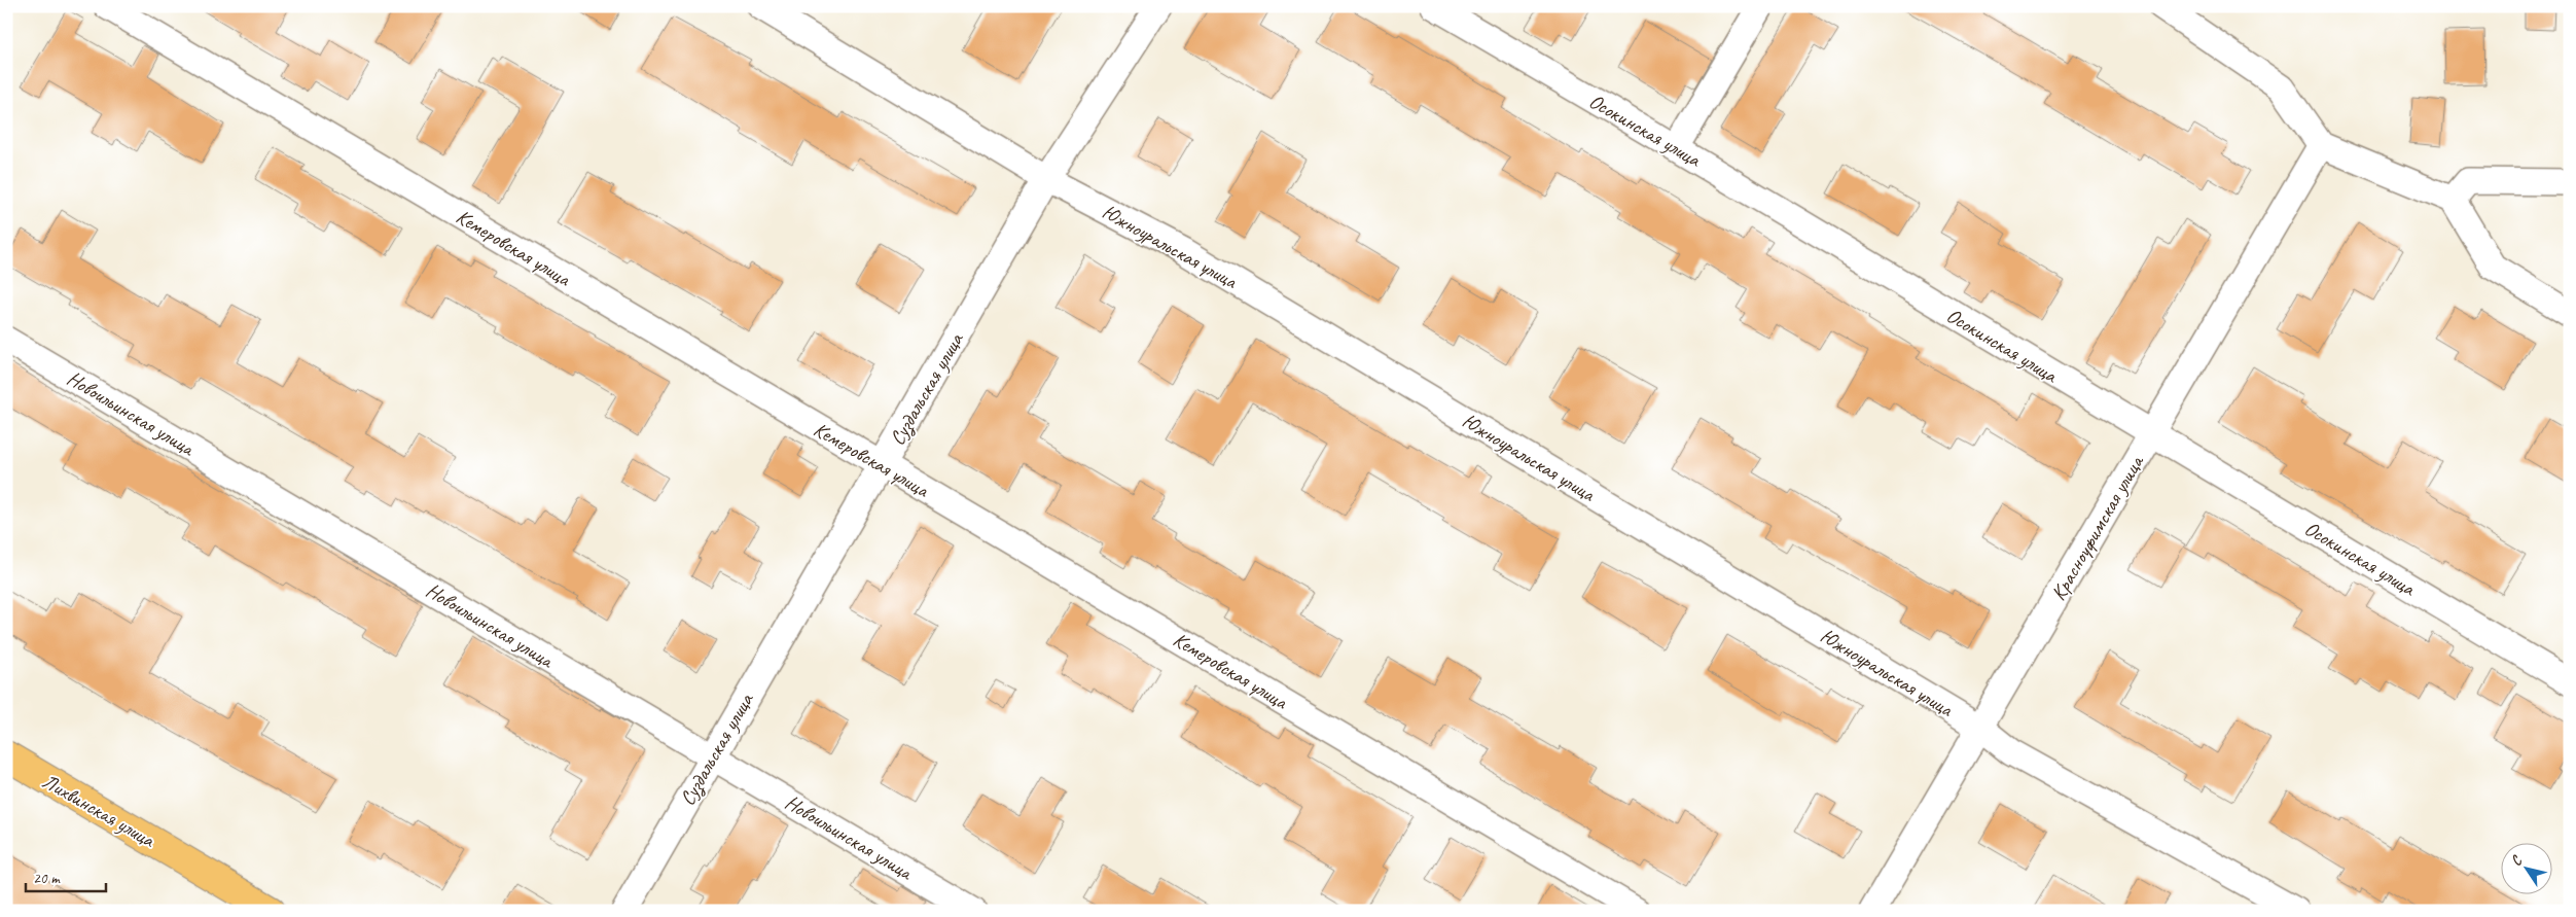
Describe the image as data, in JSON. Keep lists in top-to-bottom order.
{
  "streets": {
    "main road": ["Лихвинская улица"],
    "street": [
      "Осокинская улица",
      "Южноуральская улица",
      "Кемеровская улица",
      "Суздальская улица",
      "Новоильинская улица",
      "Красноуфимская улица"
    ]
  },
  "crossings": [
    ["Осокинская улица", "Красноуфимская улица"],
    ["Южноуральская улица", "Суздальская улица"],
    ["Южноуральская улица", "Красноуфимская улица"],
    ["Кемеровская улица", "Суздальская улица"],
    ["Суздальская улица", "Новоильинская улица"]
  ],
  "scale_bar": "20 m",
  "north": "top left"
}
